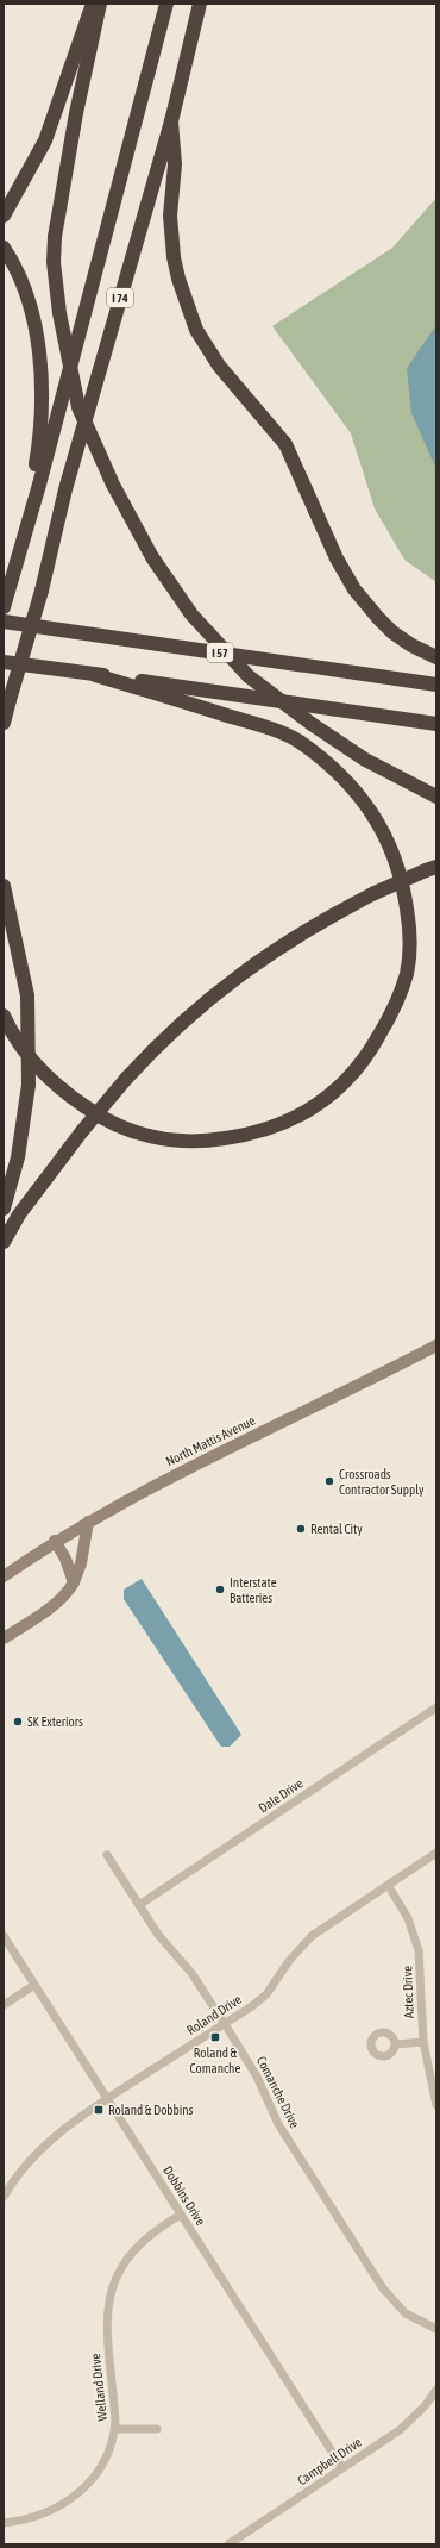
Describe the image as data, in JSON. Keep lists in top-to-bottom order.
{
  "streets": {
    "highway": ["I 74", "I 57"],
    "street": [
      "North Mattis Avenue",
      "Dale Drive",
      "Aztec Drive",
      "Roland Drive",
      "Comanche Drive",
      "Dobbins Drive",
      "Welland Drive",
      "Campbell Drive"
    ]
  },
  "crossings": [
    ["Dale Drive", "Comanche Drive"],
    ["Aztec Drive", "Roland Drive"],
    ["Roland Drive", "Comanche Drive"],
    ["Roland Drive", "Dobbins Drive"],
    ["Dobbins Drive", "Welland Drive"],
    ["Dobbins Drive", "Campbell Drive"]
  ],
  "places": {
    "other": [
      "Crossroads Contractor Supply",
      "Rental City",
      "Interstate Batteries",
      "SK Exteriors"
    ],
    "transit": ["Roland & Comanche", "Roland & Dobbins"]
  }
}
